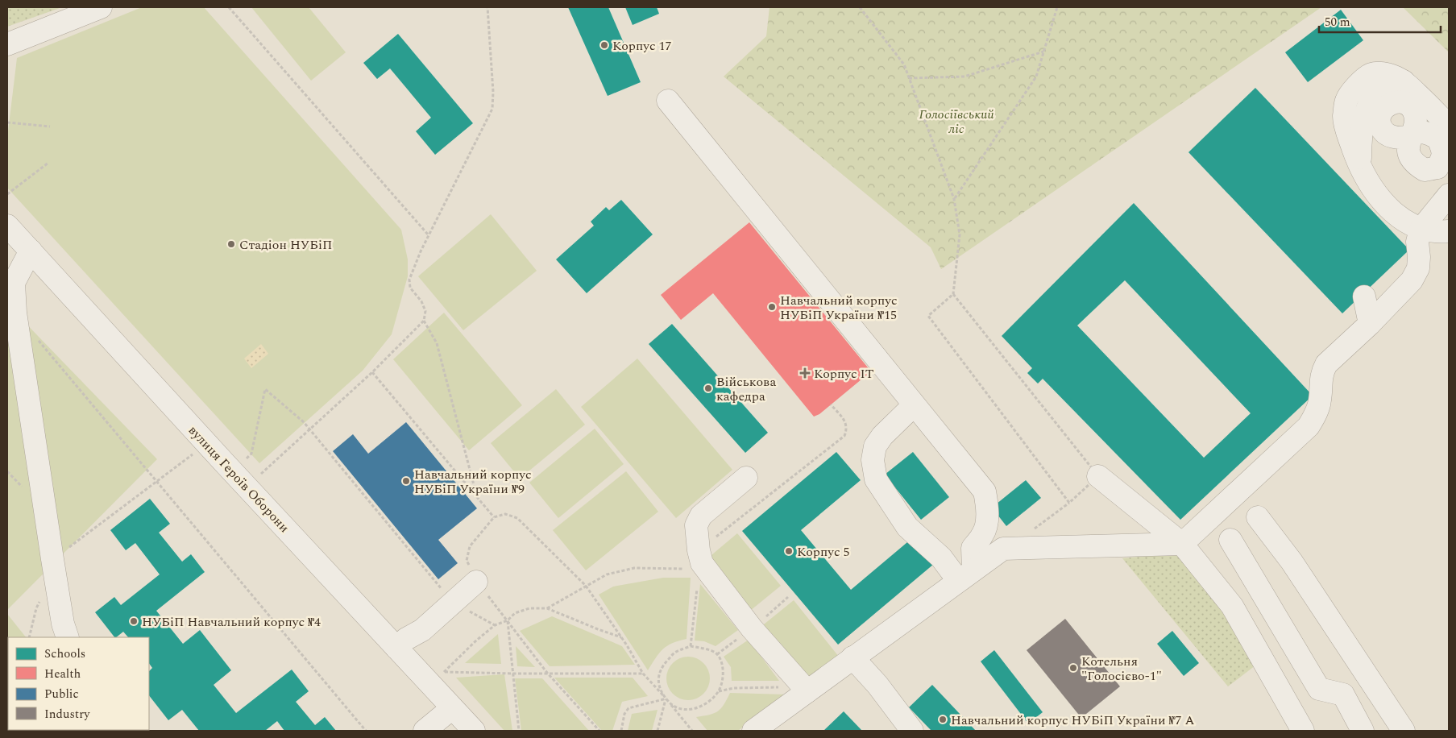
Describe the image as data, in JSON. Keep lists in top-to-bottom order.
{
  "streets": {
    "street": ["вулиця Героїв Оборони"]
  },
  "parks": ["Голосіївський ліс"],
  "places": {
    "other": [
      "Корпус 17",
      "Стадіон НУБіП",
      "Навчальний корпус НУБіП України №15",
      "Військова кафедра",
      "Навчальний корпус НУБіП України №9",
      "Корпус 5",
      "НУБіП Навчальний корпус №4",
      "Котельня \"Голосієво-1\"",
      "Навчальний корпус НУБіП України №7 А"
    ],
    "health": ["Корпус ІТ"]
  },
  "legend": [
    "Schools",
    "Health",
    "Public",
    "Industry"
  ],
  "scale_bar": "50 m"
}
